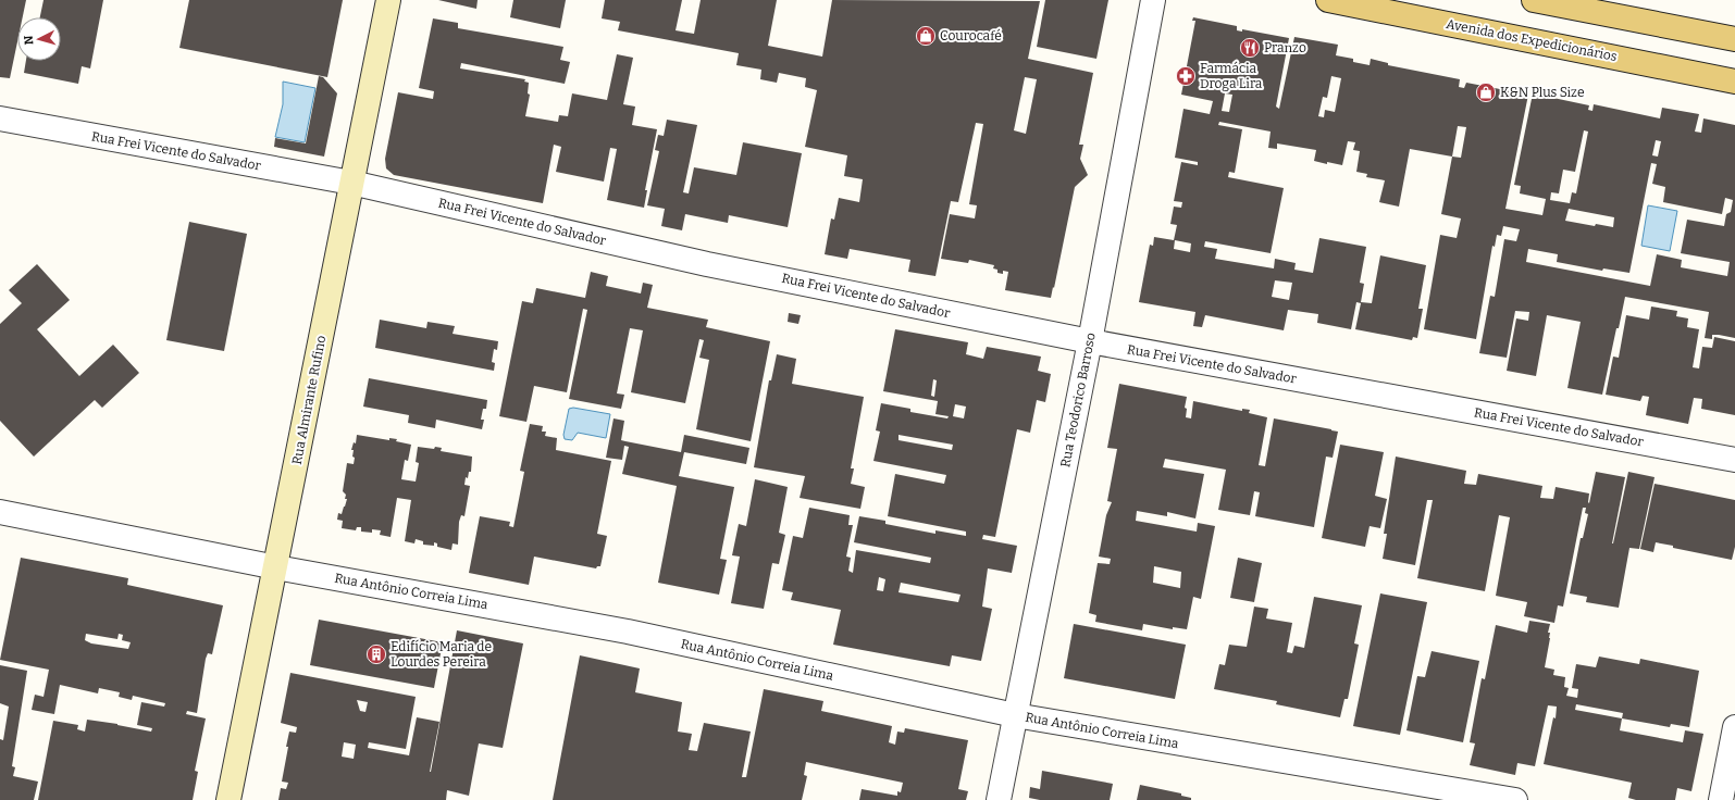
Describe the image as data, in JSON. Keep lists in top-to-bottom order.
{
  "streets": {
    "main road": ["Avenida dos Expedicionários"],
    "street": [
      "Rua Frei Vicente do Salvador",
      "Rua Almirante Rufino",
      "Rua Teodorico Barroso",
      "Rua Antônio Correia Lima"
    ]
  },
  "crossings": [
    ["Rua Frei Vicente do Salvador", "Rua Almirante Rufino"],
    ["Rua Frei Vicente do Salvador", "Rua Teodorico Barroso"],
    ["Rua Almirante Rufino", "Rua Antônio Correia Lima"],
    ["Rua Teodorico Barroso", "Rua Antônio Correia Lima"]
  ],
  "places": {
    "shop": ["Courocafé", "K&N Plus Size"],
    "restaurant": ["Pranzo"],
    "pharmacy": ["Farmácia Droga Lira"],
    "building": ["Edifício Maria de Lourdes Pereira"]
  },
  "north": "left"
}
